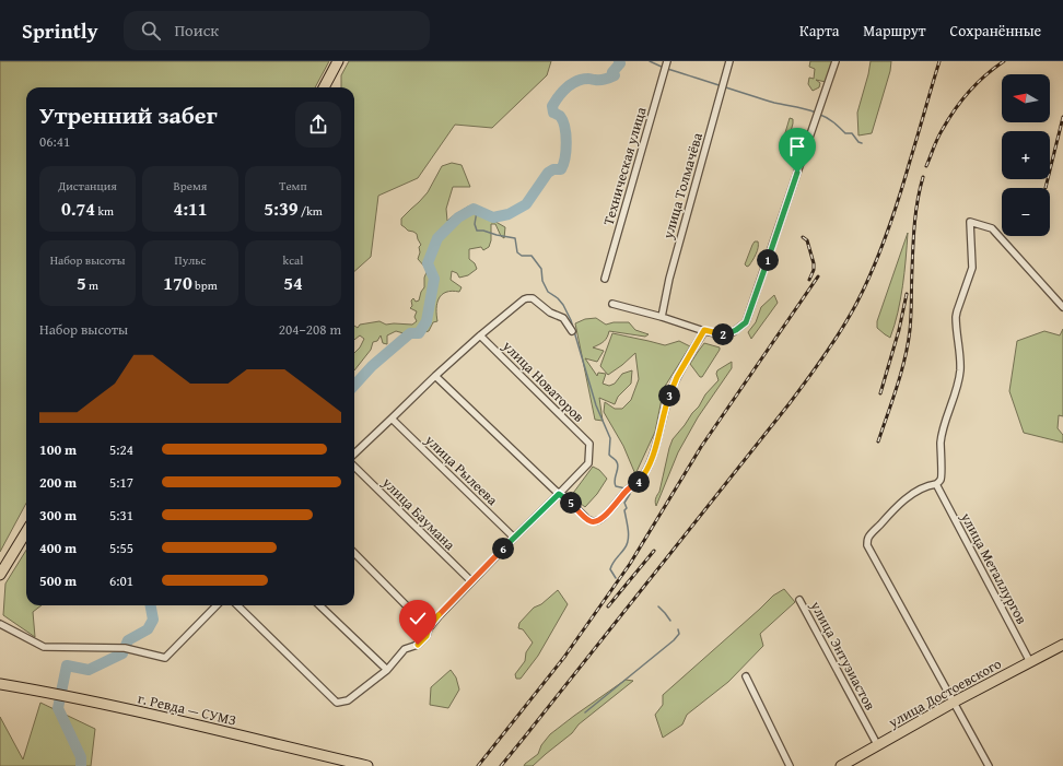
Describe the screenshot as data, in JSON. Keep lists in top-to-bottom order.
{
  "streets": {
    "main road": ["улица Достоевского", "г. Ревда — СУМЗ"],
    "street": [
      "Техническая улица",
      "улица Толмачёва",
      "улица Новаторов",
      "улица Рылеева",
      "улица Баумана",
      "улица Металлургов",
      "улица Энтузиастов"
    ]
  },
  "crossings": [
    ["улица Металлургов", "улица Достоевского"],
    ["улица Энтузиастов", "улица Достоевского"]
  ],
  "north": "left",
  "page": {
    "header": "Sprintly",
    "search": "Поиск",
    "nav": ["Карта", "Маршрут", "Сохранённые"],
    "map_buttons": ["+", "−"],
    "heading": ["Утренний забег", "06:41"],
    "stats": [
      ["Дистанция", "0.74 km"],
      ["Время", "4:11"],
      ["Темп", "5:39 /km"],
      ["Набор высоты", "5 m"],
      ["Пульс", "170 bpm"],
      ["kcal", "54"]
    ],
    "pins": [
      "1",
      "2",
      "3",
      "4",
      "5",
      "6"
    ],
    "chart": ["Набор высоты", "204–208 m"],
    "list": [
      {
        "name": "100 m",
        "note": "5:24"
      },
      {
        "name": "200 m",
        "note": "5:17"
      },
      {
        "name": "300 m",
        "note": "5:31"
      },
      {
        "name": "400 m",
        "note": "5:55"
      },
      {
        "name": "500 m",
        "note": "6:01"
      }
    ]
  }
}
